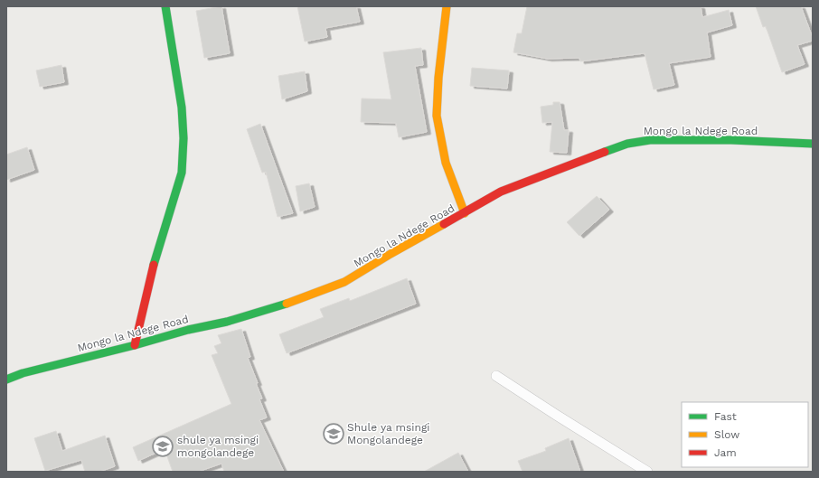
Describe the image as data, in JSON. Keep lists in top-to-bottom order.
{
  "streets": {
    "street": ["Mongo la Ndege Road"]
  },
  "places": {
    "school or university": ["Shule ya msingi Mongolandege", "shule ya msingi mongolandege"]
  },
  "legend": ["Fast", "Slow", "Jam"]
}
